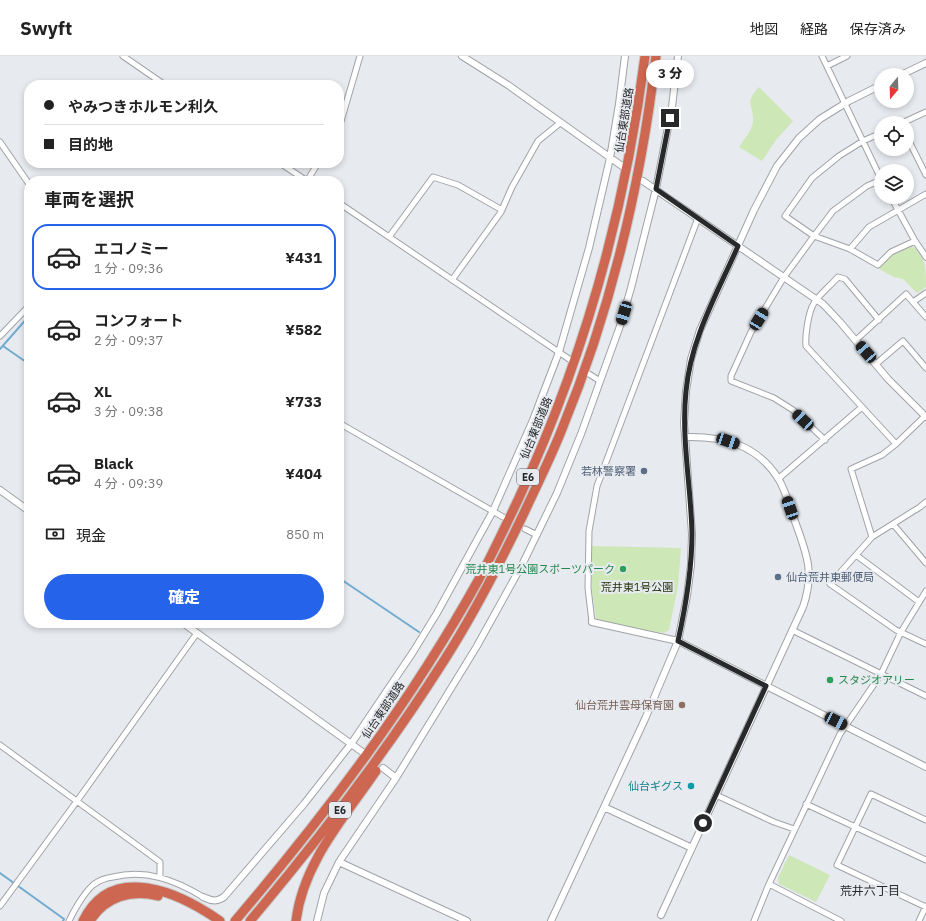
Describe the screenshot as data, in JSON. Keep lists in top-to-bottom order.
{
  "streets": {
    "highway": ["仙台東部道路", "E6"]
  },
  "districts": ["荒井六丁目"],
  "parks": ["荒井東1号公園"],
  "places": [
    "若林警察署",
    "荒井東1号公園スポーツパーク",
    "仙台荒井東郵便局",
    "スタジオアリー",
    "仙台荒井雲母保育園",
    "仙台ギグス"
  ],
  "north": "bottom",
  "page": {
    "header": "Swyft",
    "nav": ["地図", "経路", "保存済み"],
    "bubble": "3 分",
    "banner": ["やみつきホルモン利久", "目的地"],
    "heading": "車両を選択",
    "list": [
      {
        "name": "エコノミー",
        "note": "1 分 · 09:36",
        "value": "¥431"
      },
      {
        "name": "コンフォート",
        "note": "2 分 · 09:37",
        "value": "¥582"
      },
      {
        "name": "XL",
        "note": "3 分 · 09:38",
        "value": "¥733"
      },
      {
        "name": "Black",
        "note": "4 分 · 09:39",
        "value": "¥404"
      }
    ],
    "pay": ["現金", "850 m"],
    "buttons": "確定"
  }
}
